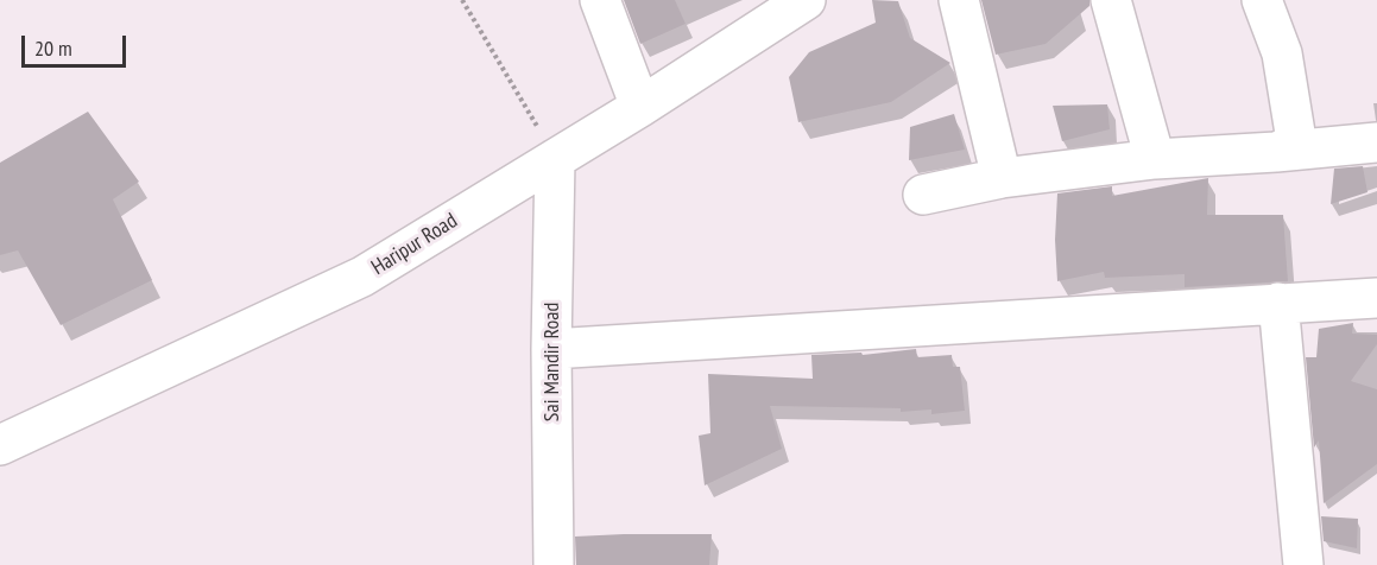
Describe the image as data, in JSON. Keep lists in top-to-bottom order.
{
  "streets": {
    "street": ["Haripur Road", "Sai Mandir Road"]
  },
  "crossings": [
    ["Haripur Road", "Sai Mandir Road"]
  ],
  "scale_bar": "20 m"
}
